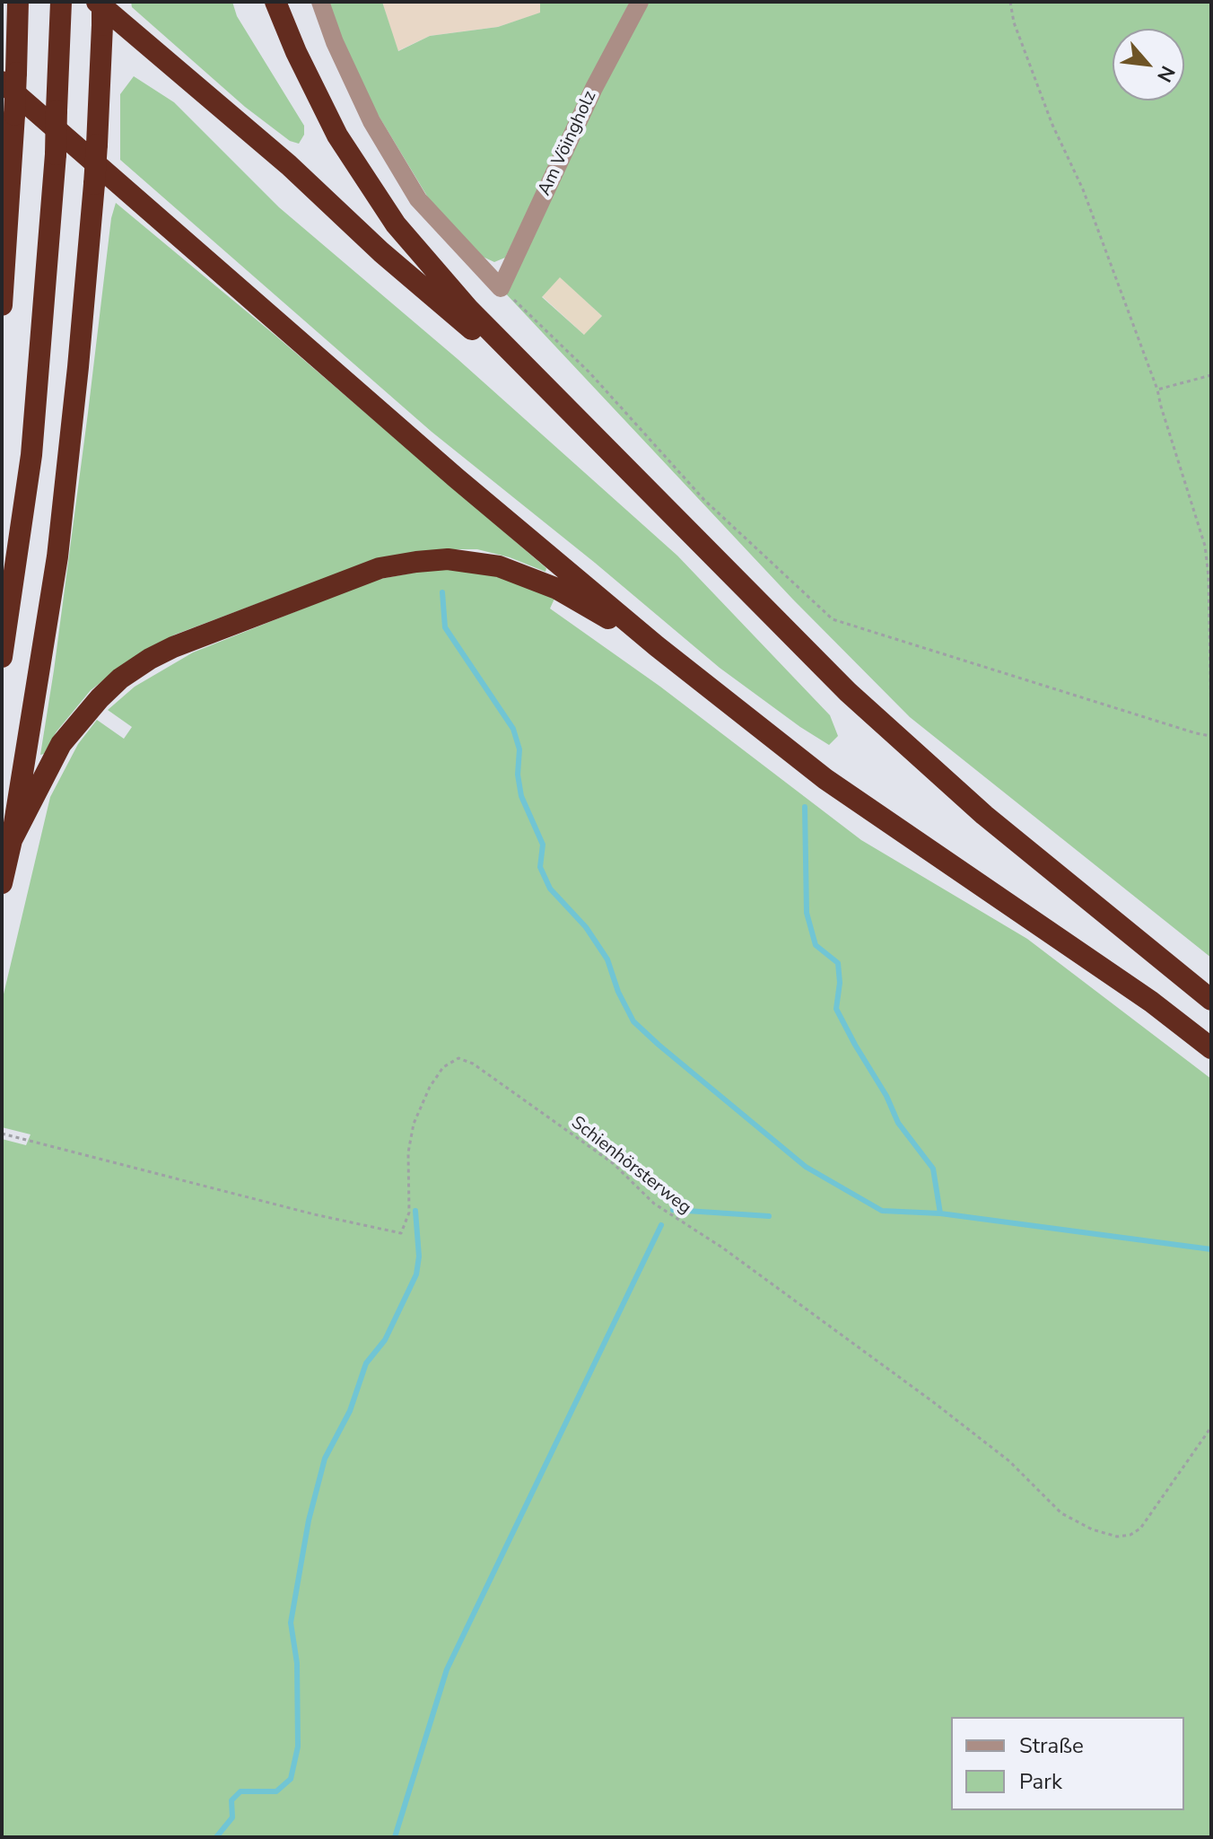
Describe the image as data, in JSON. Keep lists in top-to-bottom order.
{
  "streets": {
    "street": ["Am Vöingholz"],
    "path": ["Schienhörsterweg"]
  },
  "legend": ["Straße", "Park"],
  "north": "bottom right"
}
